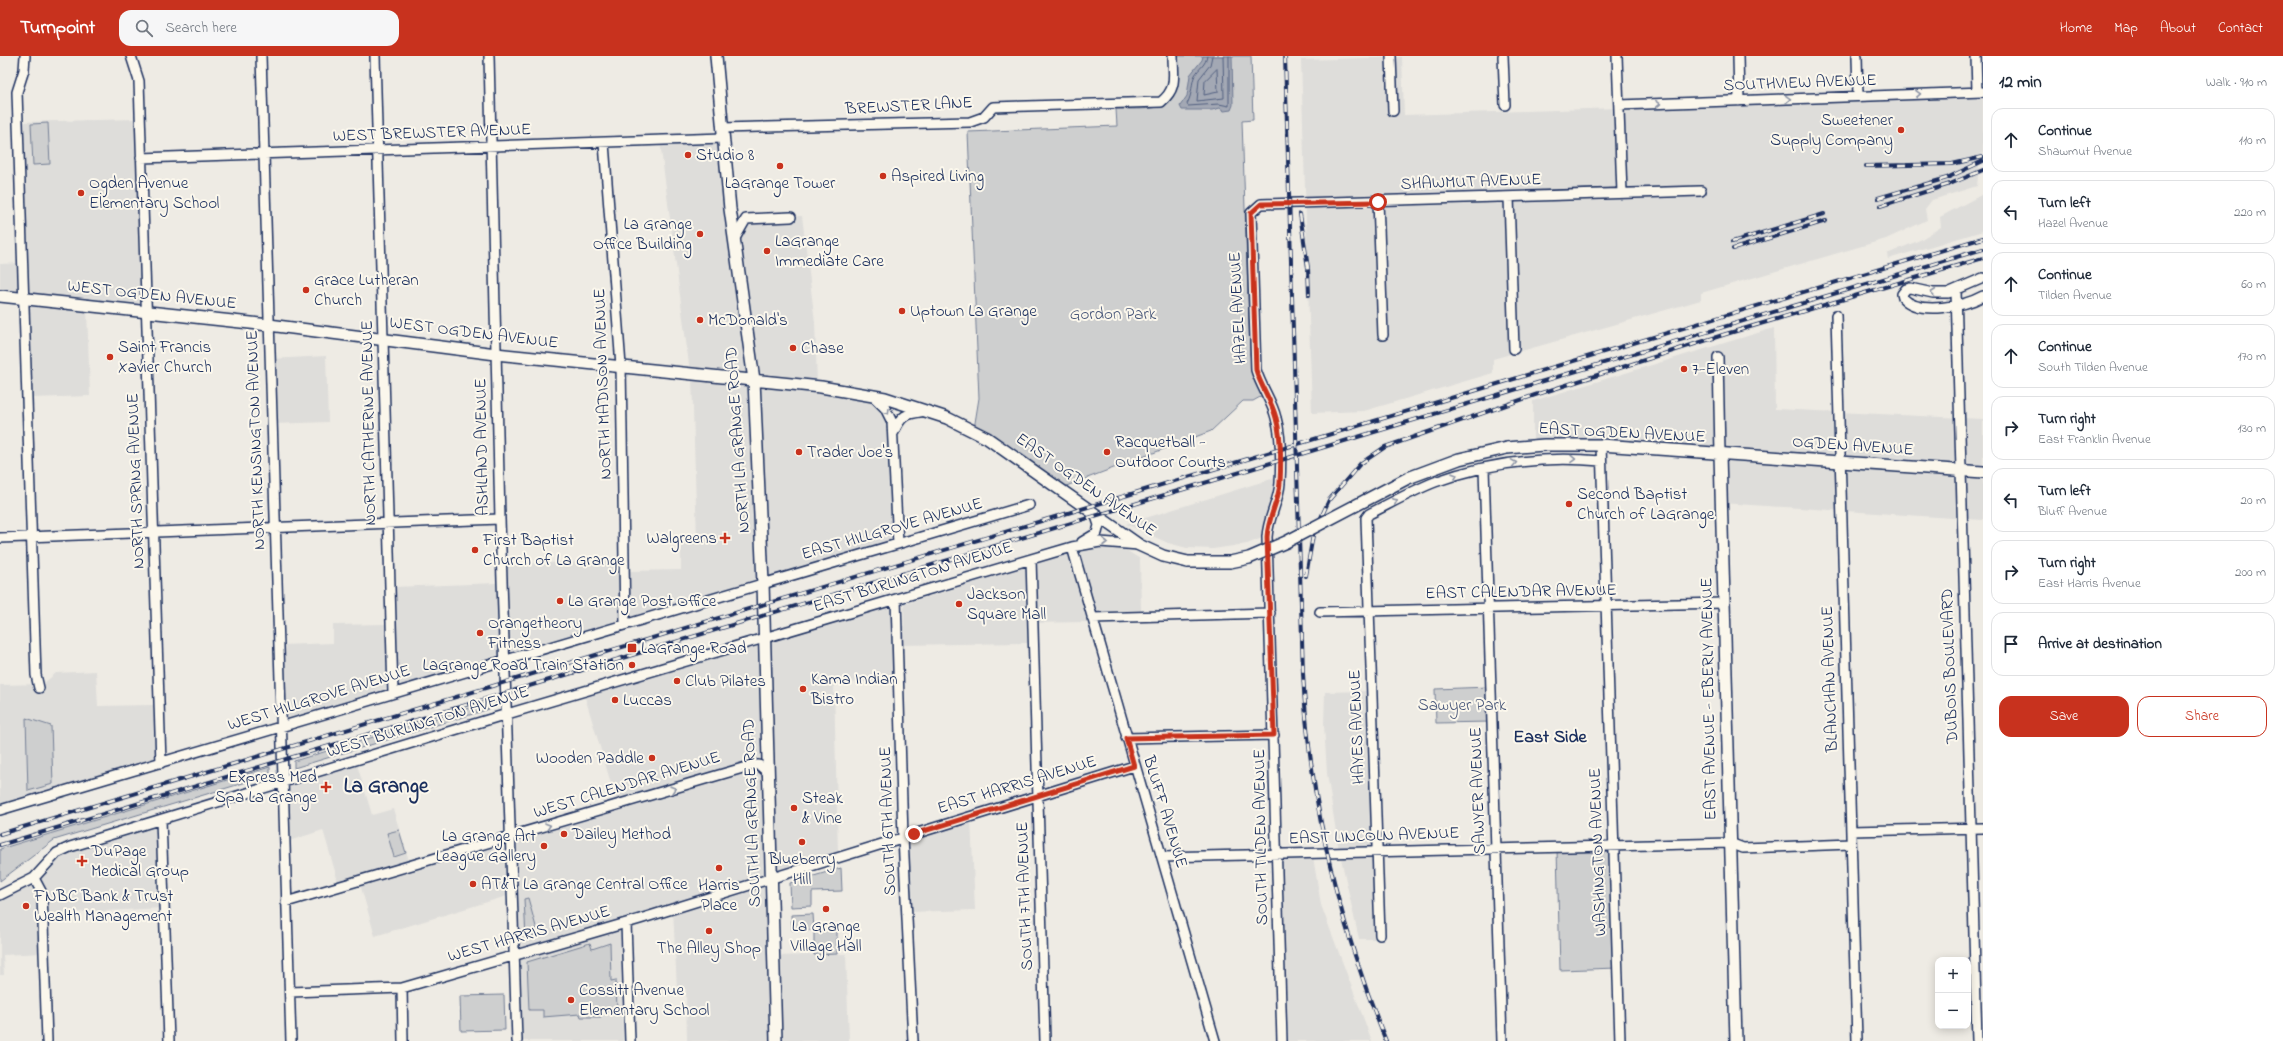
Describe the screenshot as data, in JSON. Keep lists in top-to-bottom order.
{
  "streets": {
    "main road": [
      "WEST OGDEN AVENUE",
      "EAST OGDEN AVENUE",
      "NORTH LA GRANGE ROAD",
      "OGDEN AVENUE",
      "EAST AVENUE - EBERLY AVENUE",
      "SOUTH LA GRANGE ROAD"
    ],
    "street": [
      "SOUTHVIEW AVENUE",
      "BREWSTER LANE",
      "WEST BREWSTER AVENUE",
      "SHAWMUT AVENUE",
      "HAZEL AVENUE",
      "NORTH MADISON AVENUE",
      "NORTH CATHERINE AVENUE",
      "NORTH KENSINGTON AVENUE",
      "ASHLAND AVENUE",
      "NORTH SPRING AVENUE",
      "EAST HILLGROVE AVENUE",
      "EAST BURLINGTON AVENUE",
      "EAST CALENDAR AVENUE",
      "DUBOIS BOULEVARD",
      "BLANCHAN AVENUE",
      "WEST HILLGROVE AVENUE",
      "WEST BURLINGTON AVENUE",
      "HAYES AVENUE",
      "WEST CALENDAR AVENUE",
      "EAST HARRIS AVENUE",
      "SAWYER AVENUE",
      "BLUFF AVENUE",
      "SOUTH 6TH AVENUE",
      "EAST LINCOLN AVENUE",
      "SOUTH TILDEN AVENUE",
      "WASHINGTON AVENUE",
      "SOUTH 7TH AVENUE",
      "WEST HARRIS AVENUE"
    ]
  },
  "crossings": [
    ["BREWSTER LANE", "WEST BREWSTER AVENUE"],
    ["WEST BREWSTER AVENUE", "NORTH MADISON AVENUE"],
    ["WEST BREWSTER AVENUE", "NORTH CATHERINE AVENUE"],
    ["WEST BREWSTER AVENUE", "NORTH KENSINGTON AVENUE"],
    ["WEST BREWSTER AVENUE", "ASHLAND AVENUE"],
    ["WEST BREWSTER AVENUE", "NORTH SPRING AVENUE"],
    ["SHAWMUT AVENUE", "HAZEL AVENUE"],
    ["WEST OGDEN AVENUE", "NORTH MADISON AVENUE"],
    ["WEST OGDEN AVENUE", "NORTH CATHERINE AVENUE"],
    ["WEST OGDEN AVENUE", "EAST OGDEN AVENUE"],
    ["WEST OGDEN AVENUE", "NORTH KENSINGTON AVENUE"],
    ["WEST OGDEN AVENUE", "NORTH LA GRANGE ROAD"],
    ["WEST OGDEN AVENUE", "ASHLAND AVENUE"],
    ["WEST OGDEN AVENUE", "NORTH SPRING AVENUE"],
    ["HAZEL AVENUE", "SOUTH TILDEN AVENUE"],
    ["NORTH MADISON AVENUE", "WEST HILLGROVE AVENUE"],
    ["NORTH CATHERINE AVENUE", "WEST HILLGROVE AVENUE"],
    ["EAST OGDEN AVENUE", "NORTH LA GRANGE ROAD"],
    ["EAST OGDEN AVENUE", "OGDEN AVENUE"],
    ["EAST OGDEN AVENUE", "EAST BURLINGTON AVENUE"],
    ["EAST OGDEN AVENUE", "EAST AVENUE - EBERLY AVENUE"],
    ["EAST OGDEN AVENUE", "WASHINGTON AVENUE"],
    ["NORTH KENSINGTON AVENUE", "WEST HILLGROVE AVENUE"],
    ["NORTH KENSINGTON AVENUE", "WEST BURLINGTON AVENUE"],
    ["NORTH KENSINGTON AVENUE", "WEST CALENDAR AVENUE"],
    ["NORTH KENSINGTON AVENUE", "WEST HARRIS AVENUE"],
    ["NORTH LA GRANGE ROAD", "EAST HILLGROVE AVENUE"],
    ["NORTH LA GRANGE ROAD", "WEST HILLGROVE AVENUE"],
    ["NORTH LA GRANGE ROAD", "SOUTH LA GRANGE ROAD"],
    ["OGDEN AVENUE", "DUBOIS BOULEVARD"],
    ["OGDEN AVENUE", "BLANCHAN AVENUE"],
    ["OGDEN AVENUE", "EAST AVENUE - EBERLY AVENUE"],
    ["ASHLAND AVENUE", "WEST HILLGROVE AVENUE"],
    ["ASHLAND AVENUE", "WEST BURLINGTON AVENUE"],
    ["ASHLAND AVENUE", "WEST CALENDAR AVENUE"],
    ["ASHLAND AVENUE", "WEST HARRIS AVENUE"],
    ["NORTH SPRING AVENUE", "WEST HILLGROVE AVENUE"],
    ["EAST HILLGROVE AVENUE", "WEST HILLGROVE AVENUE"],
    ["EAST HILLGROVE AVENUE", "SOUTH LA GRANGE ROAD"],
    ["EAST BURLINGTON AVENUE", "WEST BURLINGTON AVENUE"],
    ["EAST BURLINGTON AVENUE", "BLUFF AVENUE"],
    ["EAST BURLINGTON AVENUE", "SOUTH LA GRANGE ROAD"],
    ["EAST BURLINGTON AVENUE", "SOUTH 6TH AVENUE"],
    ["EAST BURLINGTON AVENUE", "SOUTH 7TH AVENUE"],
    ["EAST CALENDAR AVENUE", "EAST AVENUE - EBERLY AVENUE"],
    ["EAST CALENDAR AVENUE", "HAYES AVENUE"],
    ["EAST CALENDAR AVENUE", "SAWYER AVENUE"],
    ["EAST CALENDAR AVENUE", "WASHINGTON AVENUE"],
    ["BLANCHAN AVENUE", "EAST LINCOLN AVENUE"],
    ["WEST HILLGROVE AVENUE", "SOUTH LA GRANGE ROAD"],
    ["EAST AVENUE - EBERLY AVENUE", "EAST LINCOLN AVENUE"],
    ["WEST BURLINGTON AVENUE", "SOUTH LA GRANGE ROAD"],
    ["HAYES AVENUE", "SAWYER AVENUE"],
    ["HAYES AVENUE", "EAST LINCOLN AVENUE"],
    ["WEST CALENDAR AVENUE", "SOUTH LA GRANGE ROAD"],
    ["EAST HARRIS AVENUE", "BLUFF AVENUE"],
    ["EAST HARRIS AVENUE", "SOUTH LA GRANGE ROAD"],
    ["EAST HARRIS AVENUE", "SOUTH 6TH AVENUE"],
    ["EAST HARRIS AVENUE", "SOUTH 7TH AVENUE"],
    ["EAST HARRIS AVENUE", "WEST HARRIS AVENUE"],
    ["SAWYER AVENUE", "EAST LINCOLN AVENUE"],
    ["BLUFF AVENUE", "EAST LINCOLN AVENUE"],
    ["SOUTH LA GRANGE ROAD", "WEST HARRIS AVENUE"],
    ["EAST LINCOLN AVENUE", "SOUTH TILDEN AVENUE"],
    ["EAST LINCOLN AVENUE", "WASHINGTON AVENUE"]
  ],
  "one_way": ["SOUTHVIEW AVENUE", "WEST CALENDAR AVENUE"],
  "districts": ["East Side", "La Grange"],
  "parks": ["Gordon Park", "Sawyer Park"],
  "places": {
    "other": [
      "Sweetener Supply Company",
      "Studio 8",
      "LaGrange Tower",
      "Aspired Living",
      "Ogden Avenue Elementary School",
      "La Grange Office Building",
      "LaGrange Immediate Care",
      "Grace Lutheran Church",
      "Uptown La Grange",
      "McDonald's",
      "Chase",
      "Saint Francis Xavier Church",
      "7-Eleven",
      "Trader Joe's",
      "Racquetball - Outdoor Courts",
      "Second Baptist Church of LaGrange",
      "First Baptist Church of La Grange",
      "La Grange Post Office",
      "Jackson Square Mall",
      "Orangetheory Fitness",
      "LaGrange Road Train Station",
      "Club Pilates",
      "Kama Indian Bistro",
      "Luccas",
      "Wooden Paddle",
      "Steak & Vine",
      "Dailey Method",
      "Blueberry Hill",
      "La Grange Art League Gallery",
      "Harris Place",
      "AT&T La Grange Central Office",
      "FNBC Bank & Trust Wealth Management",
      "La Grange Village Hall",
      "The Alley Shop",
      "Cossitt Avenue Elementary School"
    ],
    "health": ["Walgreens", "Express Med Spa La Grange", "DuPage Medical Group"],
    "transit": ["LaGrange Road"]
  },
  "page": {
    "header": "Turnpoint",
    "search": "Search here",
    "nav": [
      "Home",
      "Map",
      "About",
      "Contact"
    ],
    "heading": ["12 min", "Walk · 910 m"],
    "list": [
      ["Continue", "Shawmut Avenue", "110 m"],
      ["Turn left", "Hazel Avenue", "220 m"],
      ["Continue", "Tilden Avenue", "60 m"],
      ["Continue", "South Tilden Avenue", "170 m"],
      ["Turn right", "East Franklin Avenue", "130 m"],
      ["Turn left", "Bluff Avenue", "20 m"],
      ["Turn right", "East Harris Avenue", "200 m"],
      "Arrive at destination"
    ],
    "buttons": ["Save", "Share"],
    "map_buttons": ["+", "−"]
  }
}
